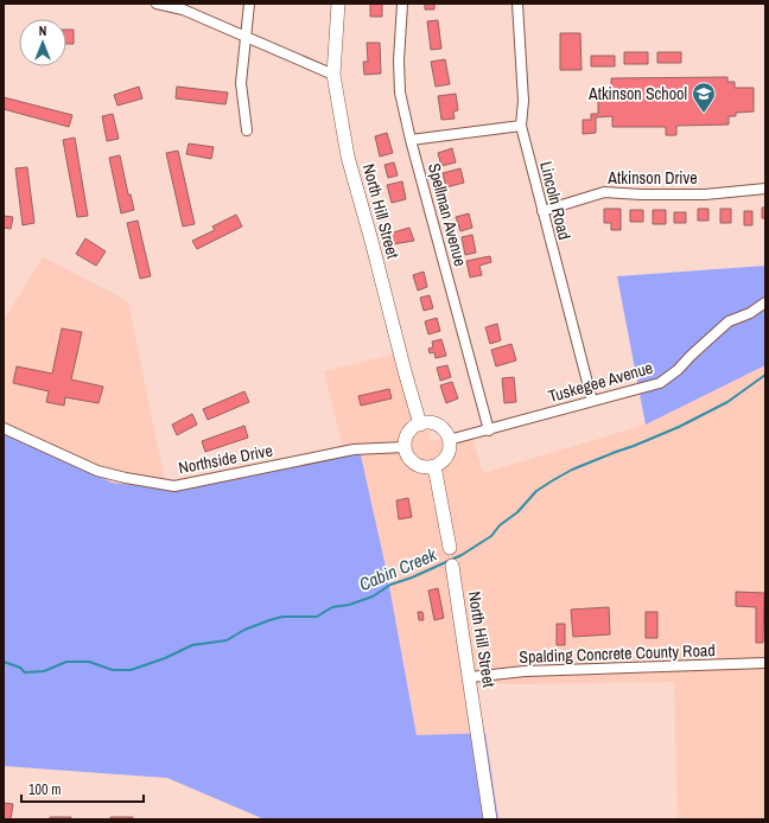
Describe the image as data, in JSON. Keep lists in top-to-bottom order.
{
  "streets": {
    "street": [
      "Atkinson Drive",
      "Lincoln Road",
      "North Hill Street",
      "Spellman Avenue",
      "Tuskegee Avenue",
      "Northside Drive",
      "Spalding Concrete County Road"
    ]
  },
  "crossings": [
    ["Atkinson Drive", "Lincoln Road"],
    ["Lincoln Road", "Tuskegee Avenue"],
    ["North Hill Street", "Tuskegee Avenue"],
    ["North Hill Street", "Northside Drive"],
    ["North Hill Street", "Spalding Concrete County Road"],
    ["Spellman Avenue", "Tuskegee Avenue"],
    ["Tuskegee Avenue", "Northside Drive"]
  ],
  "water": ["Cabin Creek"],
  "places": {
    "school or university": ["Atkinson School"]
  },
  "scale_bar": "100 m",
  "north": "top"
}
